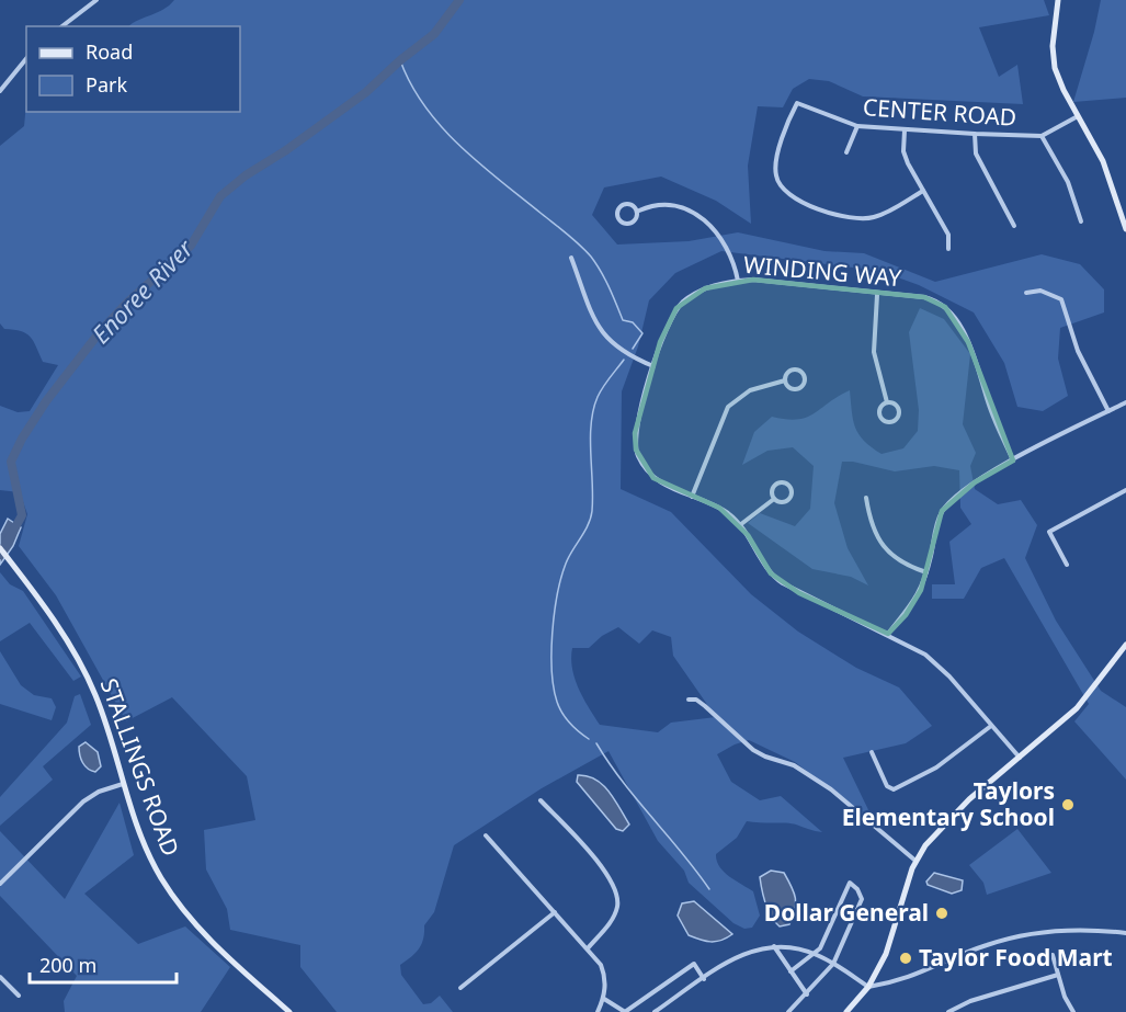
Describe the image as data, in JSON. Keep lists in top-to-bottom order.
{
  "streets": {
    "street": ["CENTER ROAD", "WINDING WAY", "STALLINGS ROAD"]
  },
  "water": ["Enoree River"],
  "places": ["Taylors Elementary School", "Dollar General", "Taylor Food Mart"],
  "legend": ["Road", "Park"],
  "scale_bar": "200 m"
}
